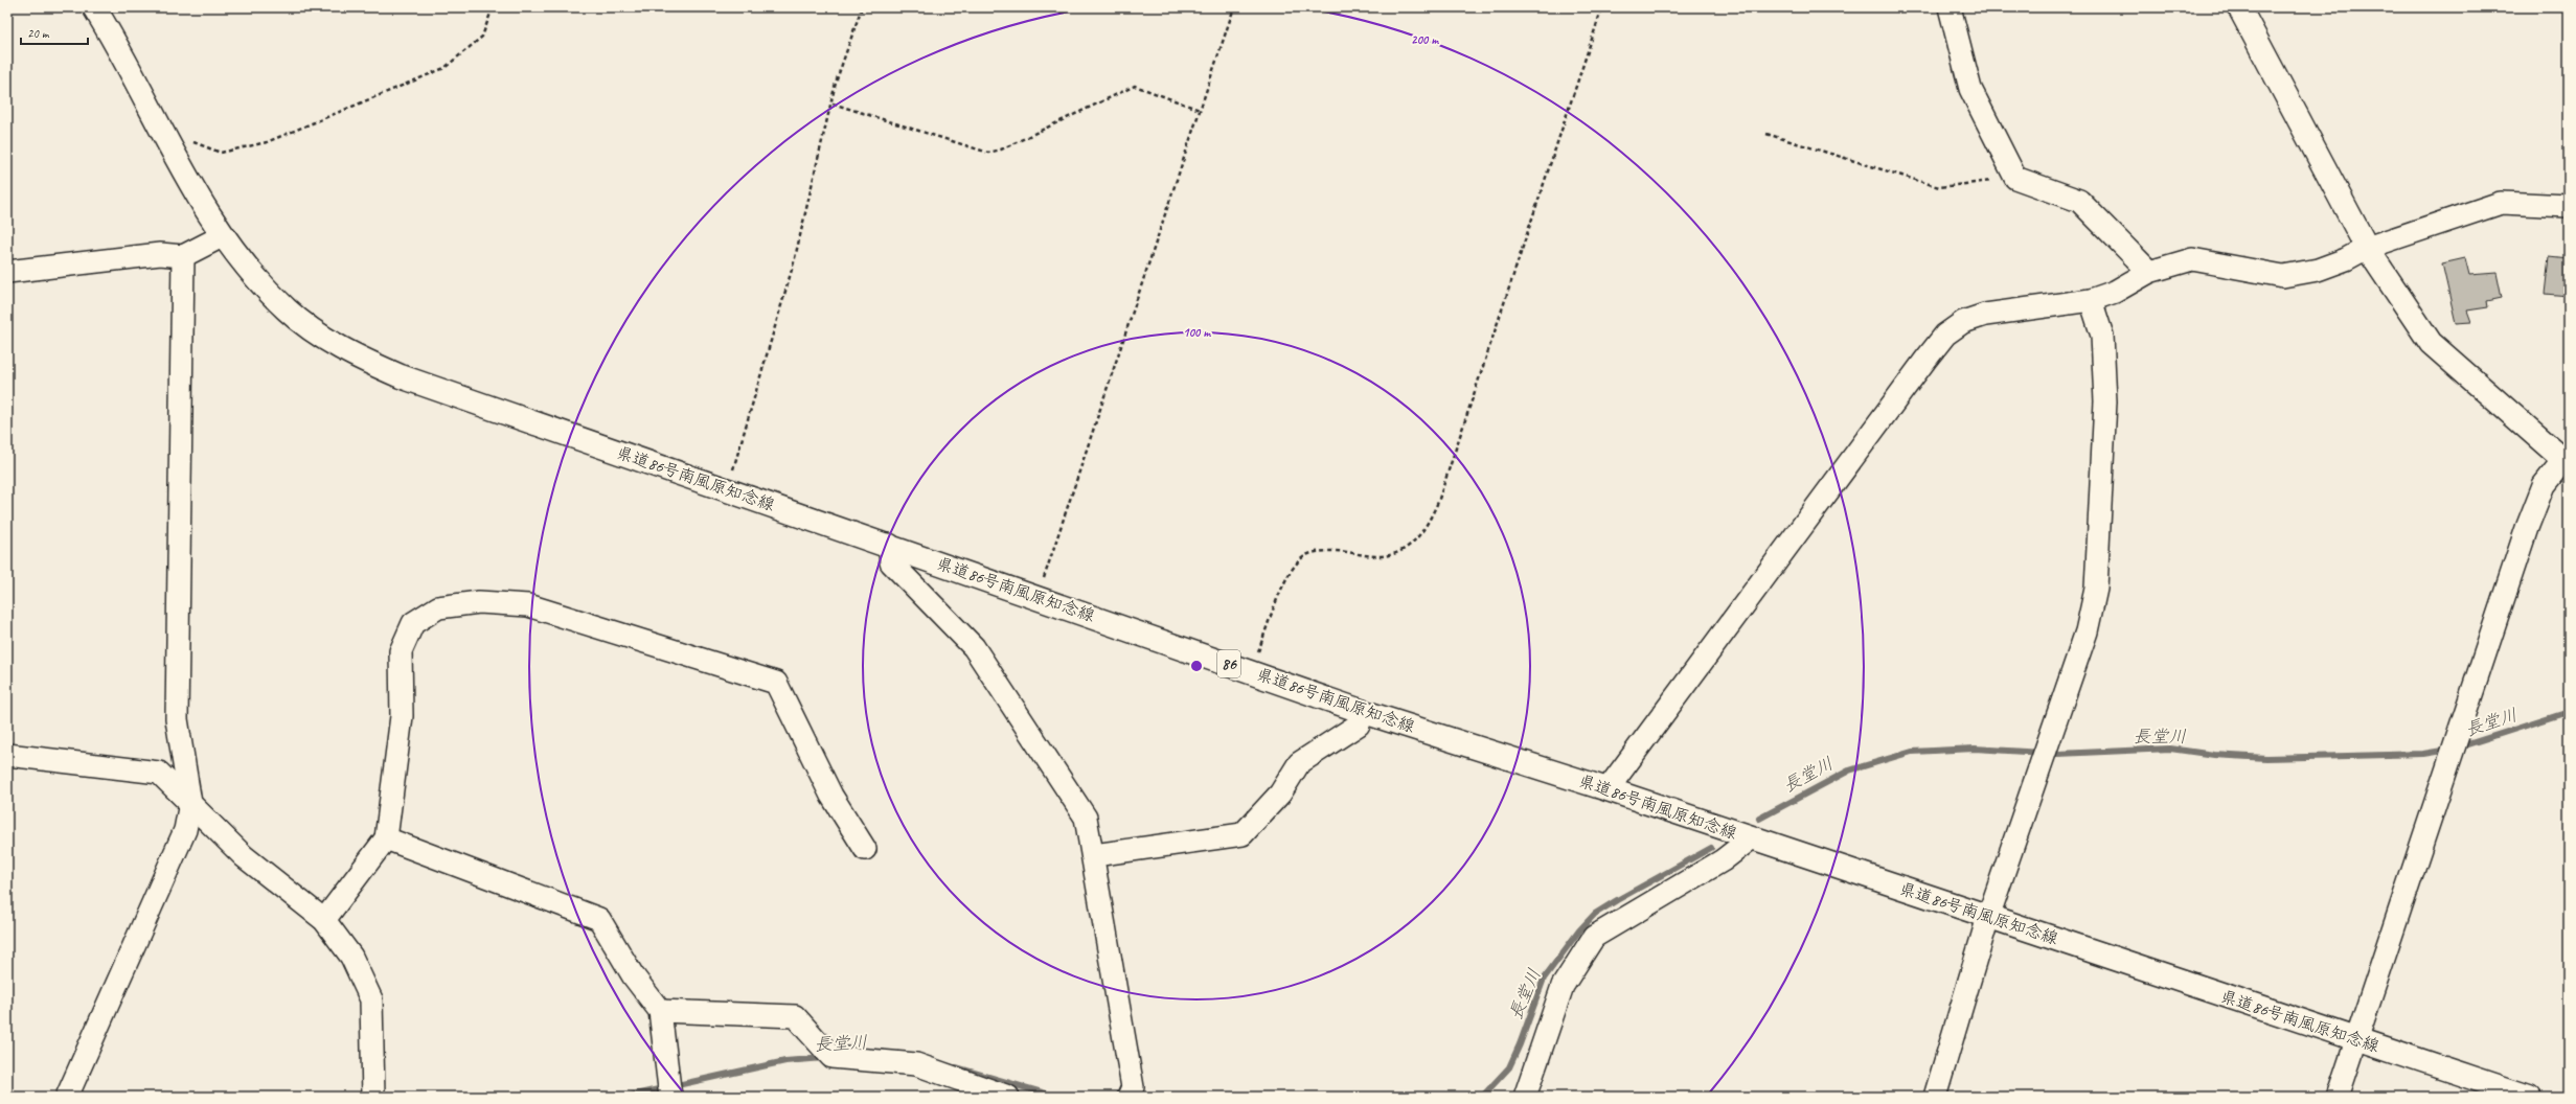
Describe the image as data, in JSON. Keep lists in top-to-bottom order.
{
  "streets": {
    "main road": ["県道86号南風原知念線", "86"]
  },
  "water": ["長堂川"],
  "scale_bar": "20 m",
  "rings": ["200 m", "100 m"]
}
